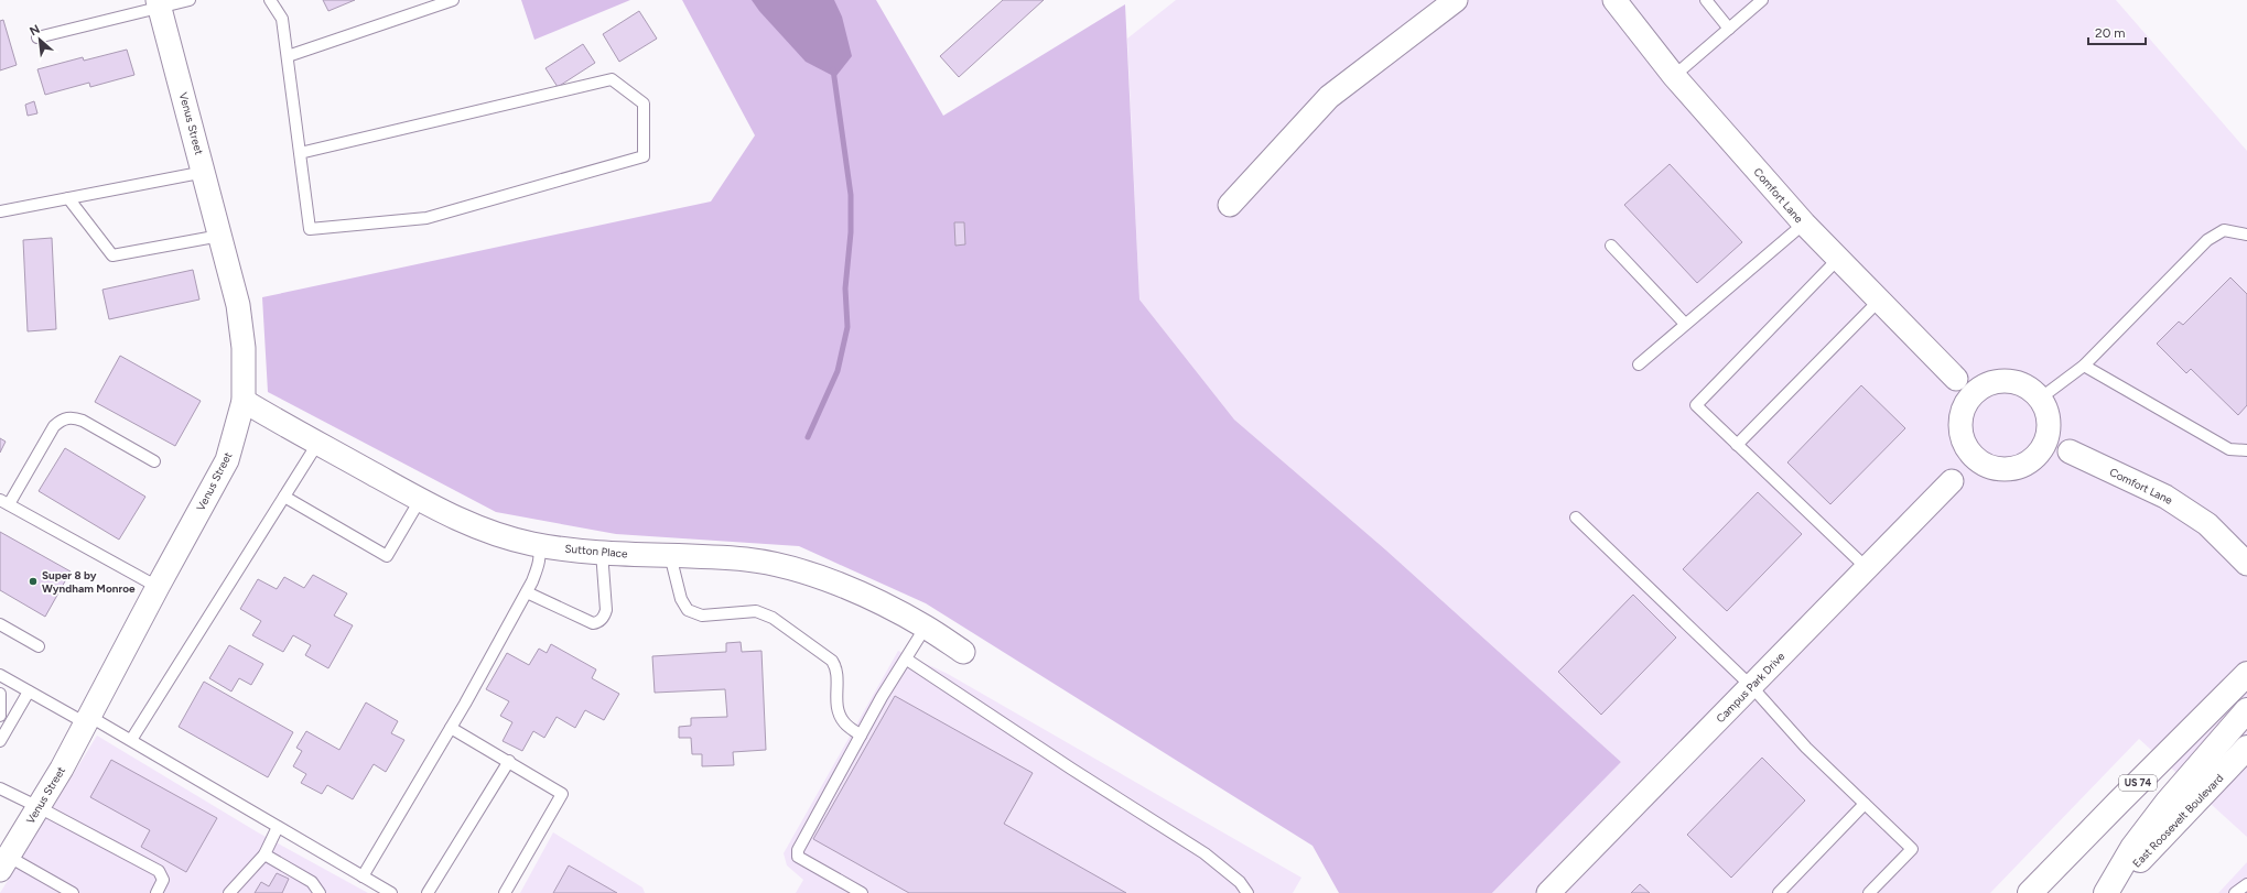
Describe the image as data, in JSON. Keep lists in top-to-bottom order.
{
  "streets": {
    "highway": ["US 74", "East Roosevelt Boulevard"],
    "street": [
      "Venus Street",
      "Comfort Lane",
      "Sutton Place",
      "Campus Park Drive"
    ]
  },
  "crossings": [
    ["Venus Street", "Sutton Place"],
    ["Comfort Lane", "Campus Park Drive"]
  ],
  "places": ["Super 8 by Wyndham Monroe"],
  "scale_bar": "20 m",
  "north": "top left"
}
